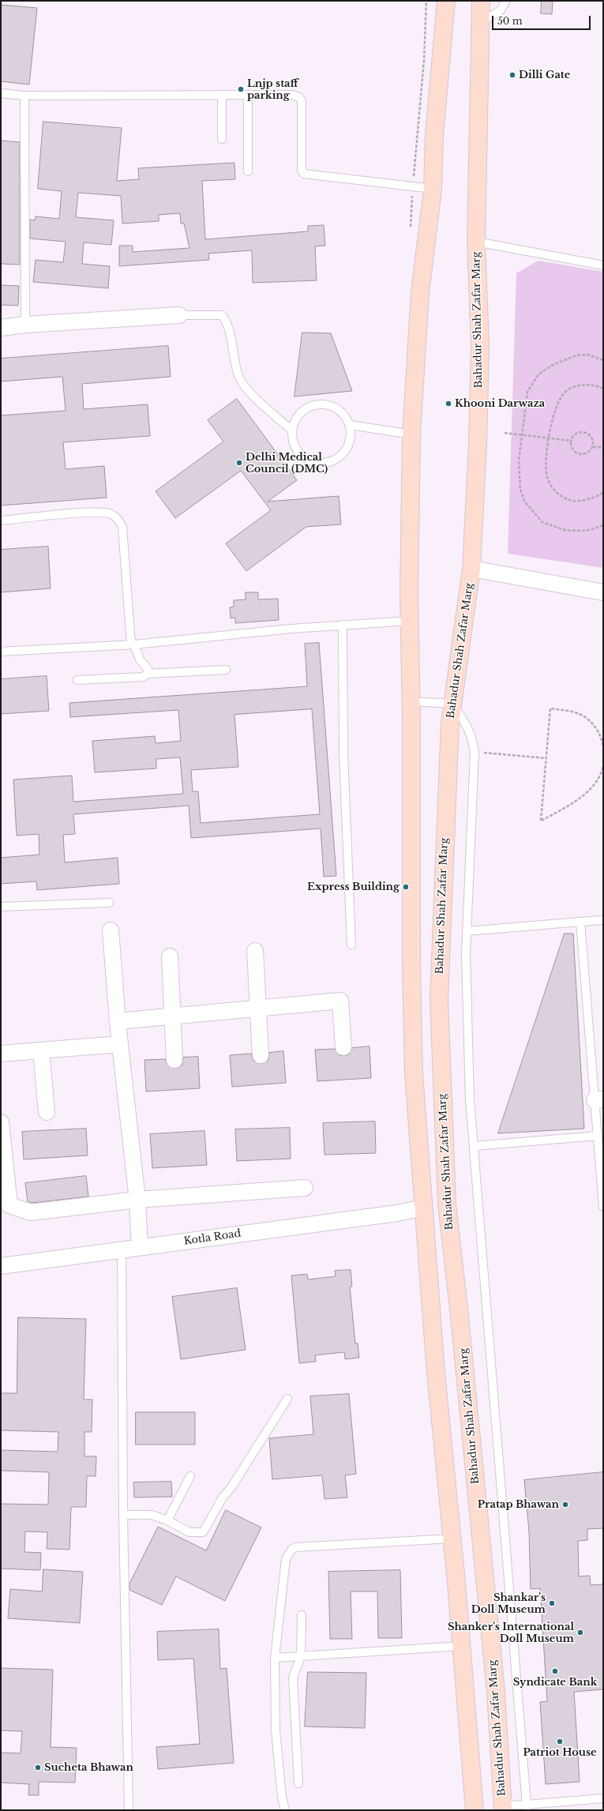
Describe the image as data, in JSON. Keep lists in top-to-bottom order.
{
  "streets": {
    "main road": ["Bahadur Shah Zafar Marg"],
    "street": ["Kotla Road"]
  },
  "places": [
    "Dilli Gate",
    "Lnjp staff parking",
    "Khooni Darwaza",
    "Delhi Medical Council (DMC)",
    "Express Building",
    "Pratap Bhawan",
    "Shankar's Doll Museum",
    "Shanker's International Doll Museum",
    "Syndicate Bank",
    "Patriot House",
    "Sucheta Bhawan"
  ],
  "scale_bar": "50 m"
}
